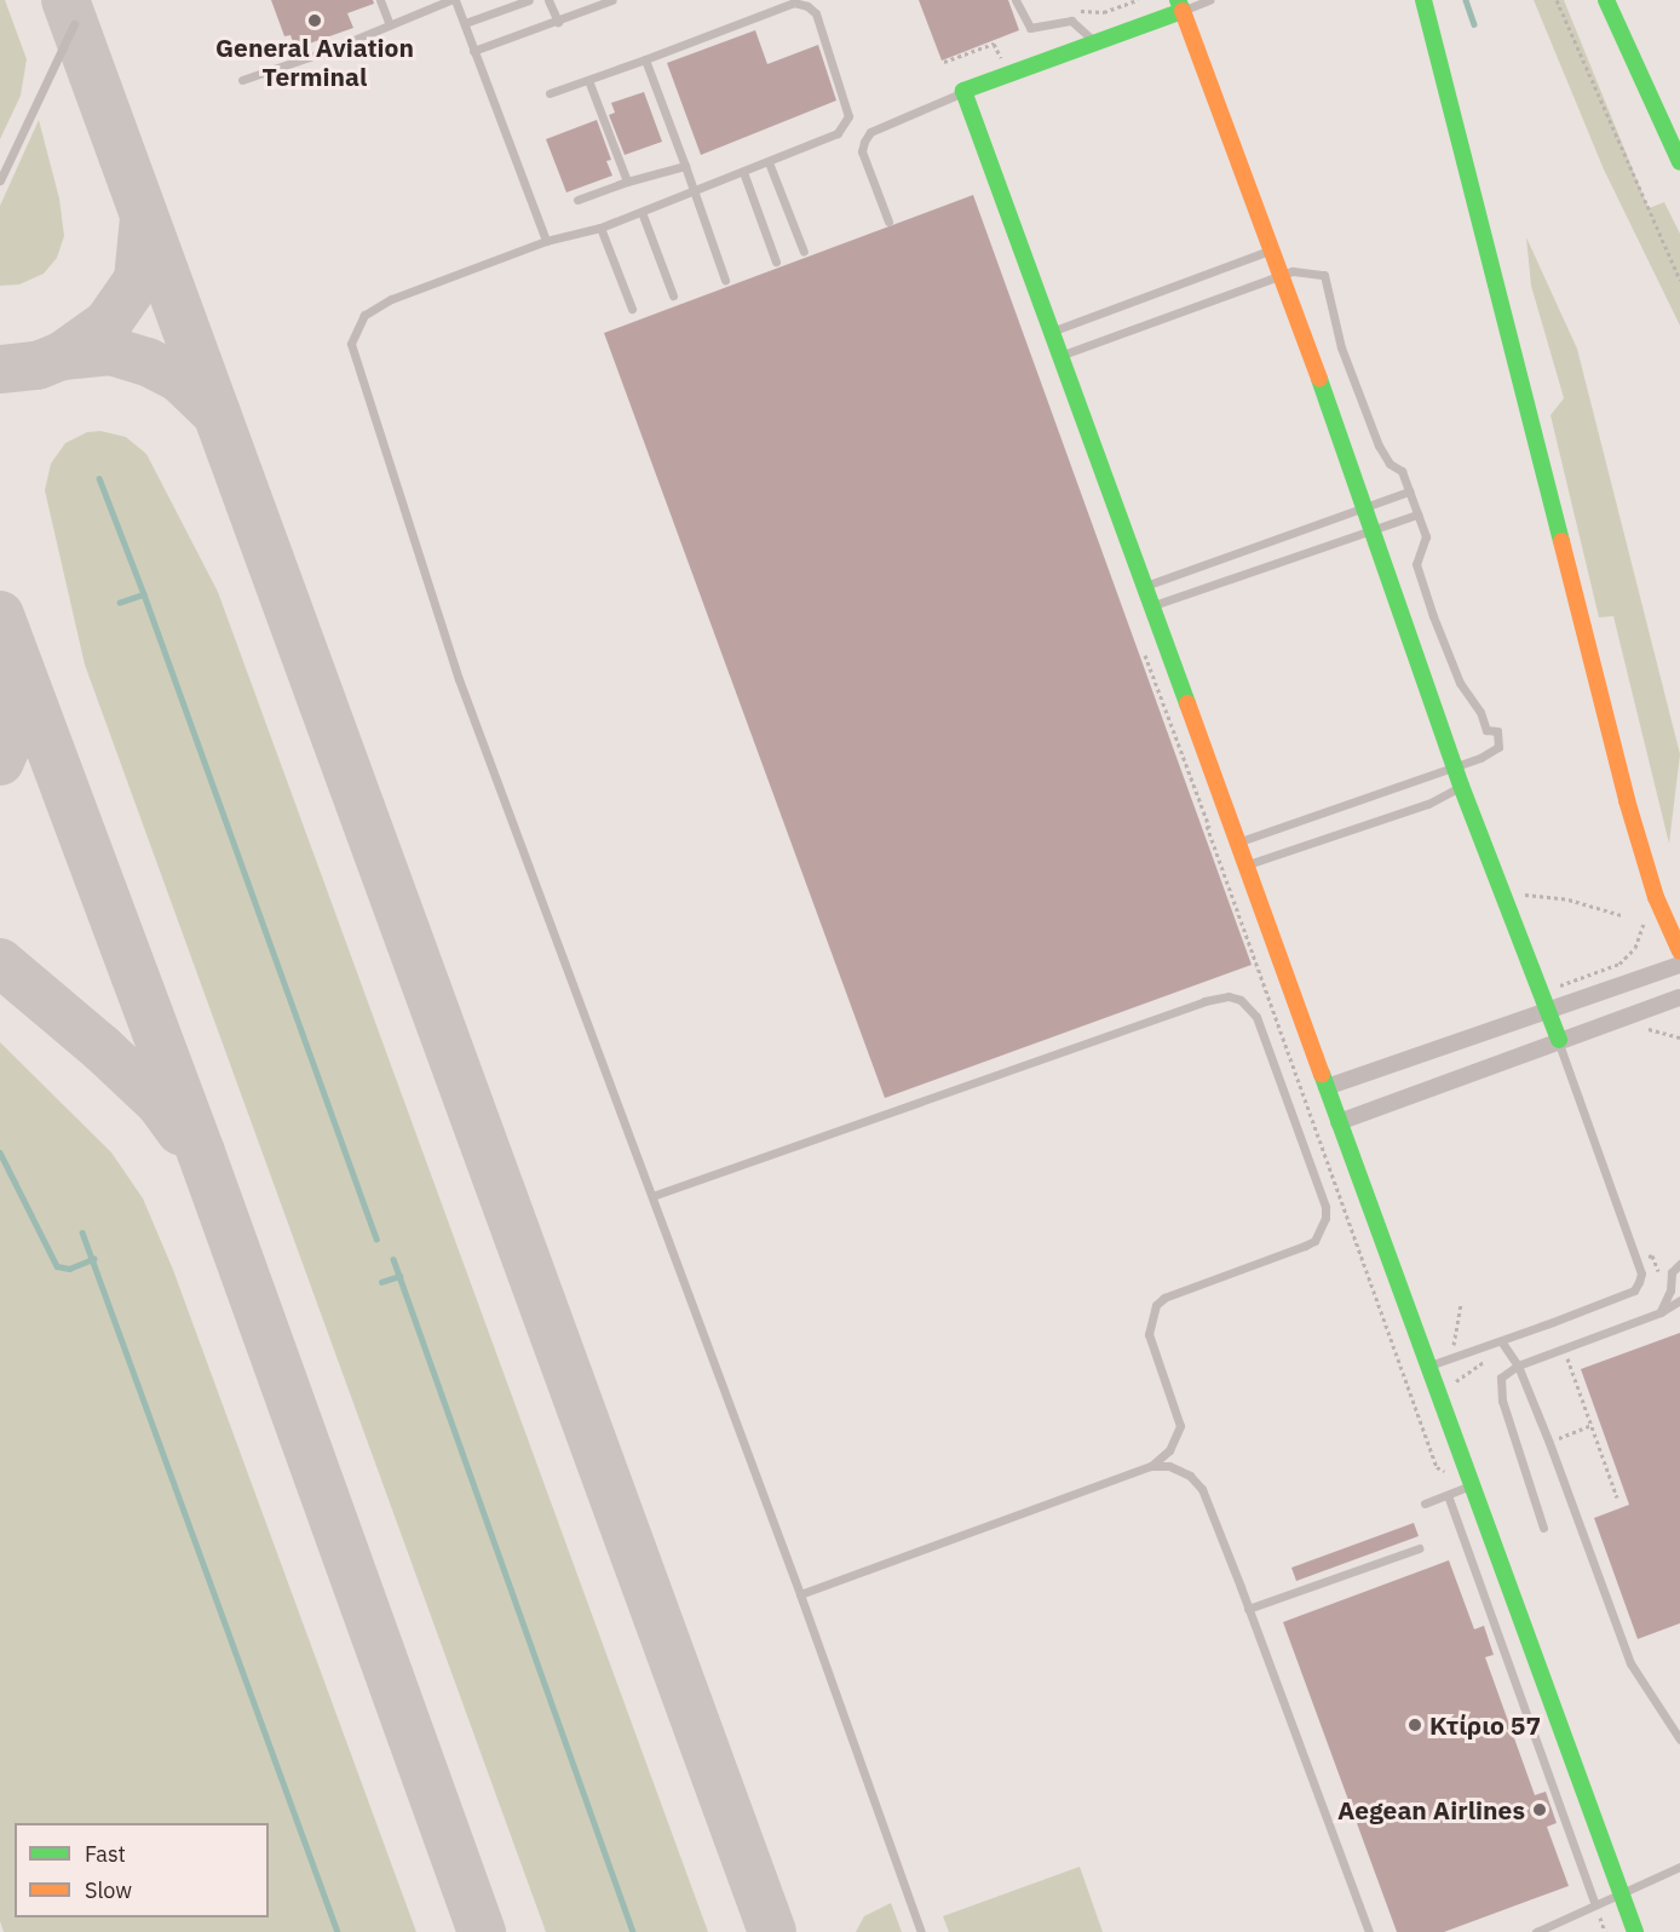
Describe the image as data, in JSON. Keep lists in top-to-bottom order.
{
  "places": ["General Aviation Terminal", "Κτίριο 57", "Aegean Airlines"],
  "legend": ["Fast", "Slow"]
}
